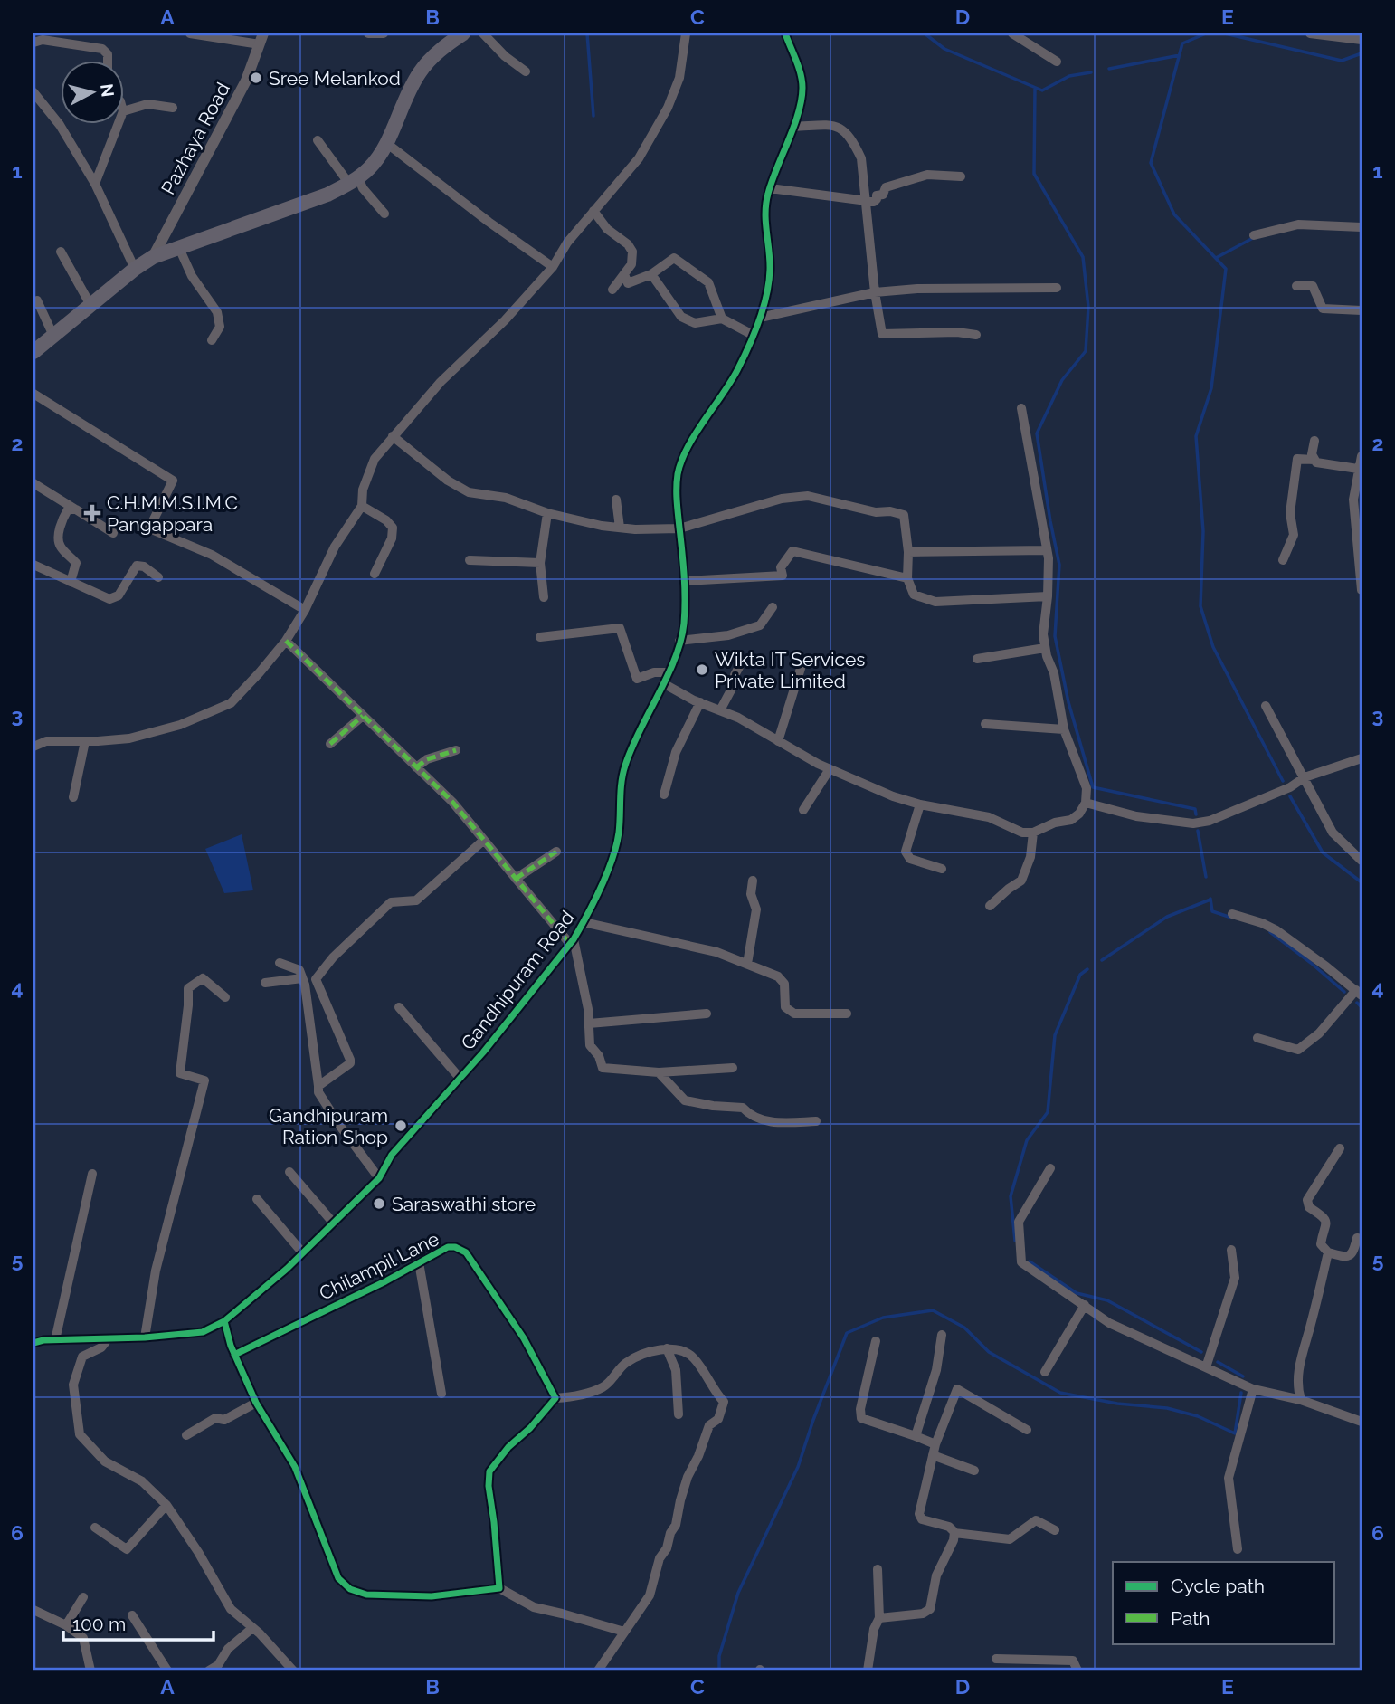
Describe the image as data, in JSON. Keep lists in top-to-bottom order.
{
  "streets": {
    "street": ["Pazhaya Road", "Gandhipuram Road", "Chilampil Lane"]
  },
  "places": {
    "other": [
      "Sree Melankod",
      "Wikta IT Services Private Limited",
      "Gandhipuram Ration Shop",
      "Saraswathi store"
    ],
    "health": ["C.H.M.M.S.I.M.C Pangappara"]
  },
  "legend": ["Cycle path", "Path"],
  "scale_bar": "100 m",
  "north": "right",
  "grid": {
    "columns": [
      "A",
      "B",
      "C",
      "D",
      "E"
    ],
    "rows": [
      "1",
      "2",
      "3",
      "4",
      "5",
      "6"
    ]
  }
}
